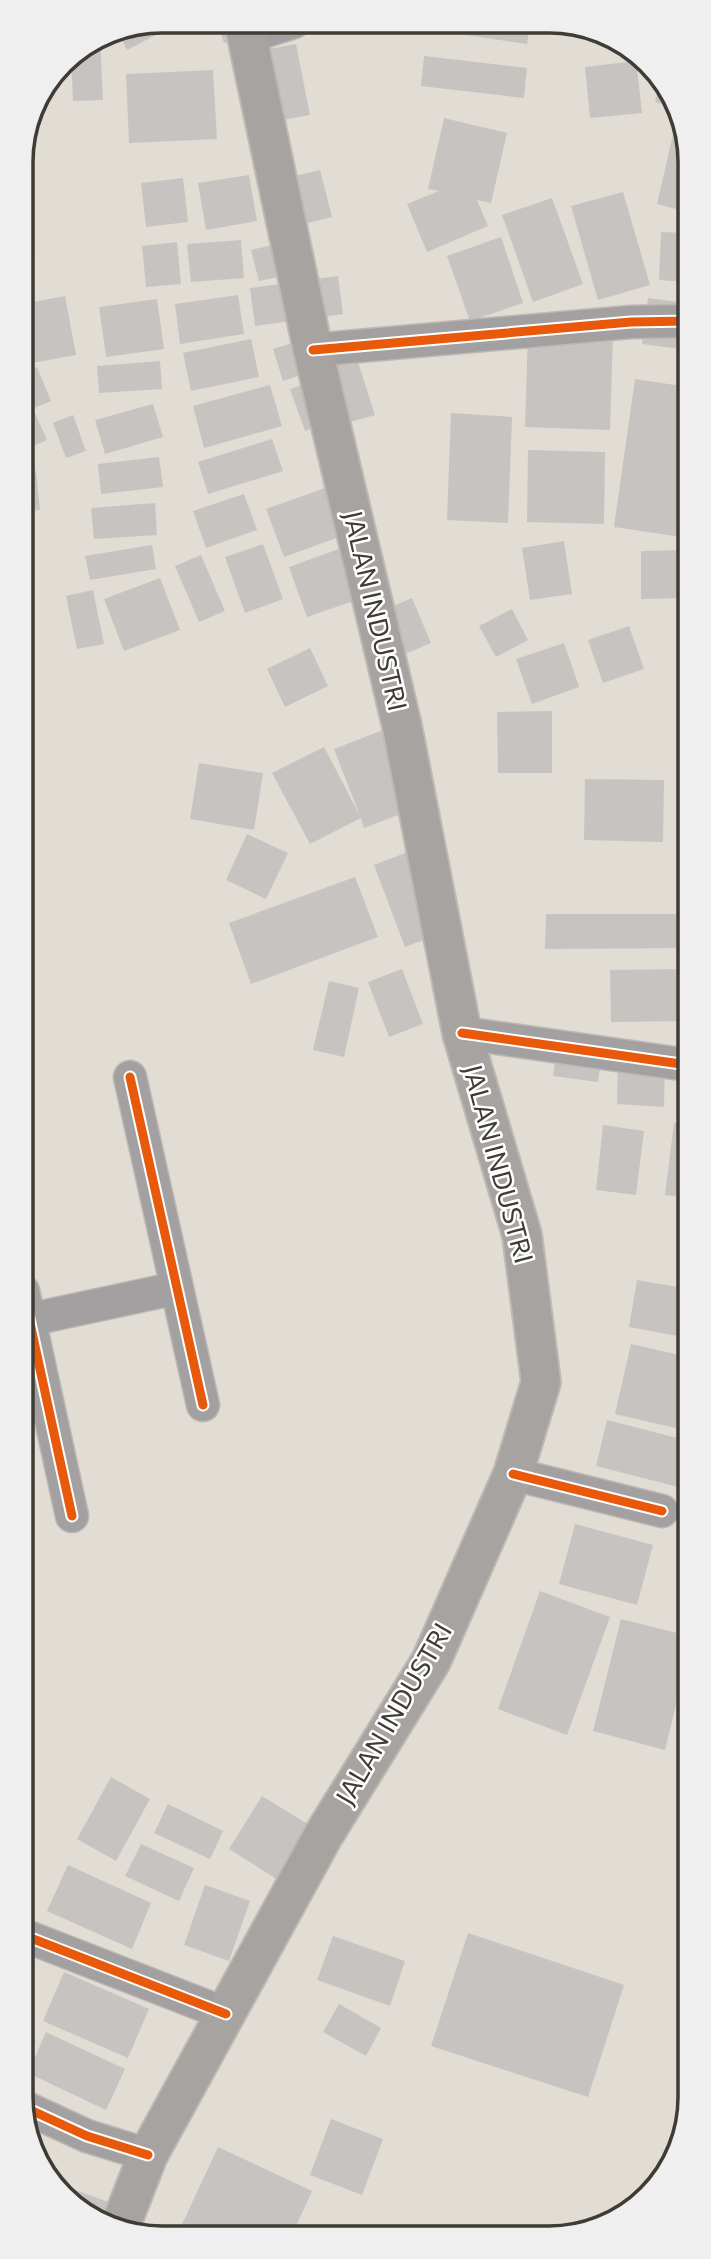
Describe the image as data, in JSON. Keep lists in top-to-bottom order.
{
  "streets": {
    "main road": ["JALAN INDUSTRI"]
  }
}
